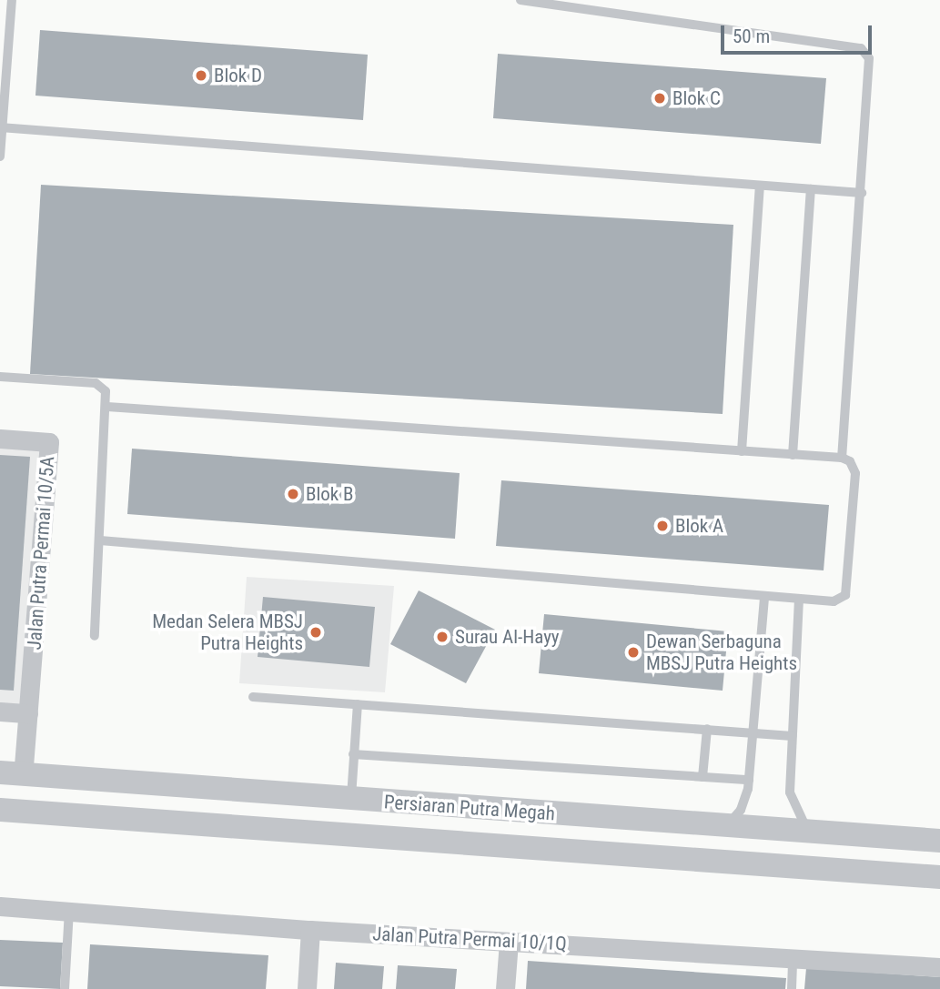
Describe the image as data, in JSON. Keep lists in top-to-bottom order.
{
  "streets": {
    "street": ["Jalan Putra Permai 10/5A", "Persiaran Putra Megah", "Jalan Putra Permai 10/1Q"]
  },
  "crossings": [
    ["Jalan Putra Permai 10/5A", "Persiaran Putra Megah"]
  ],
  "places": [
    "Blok D",
    "Blok C",
    "Blok B",
    "Blok A",
    "Medan Selera MBSJ Putra Heights",
    "Surau Al-Hayy",
    "Dewan Serbaguna MBSJ Putra Heights"
  ],
  "scale_bar": "50 m"
}
